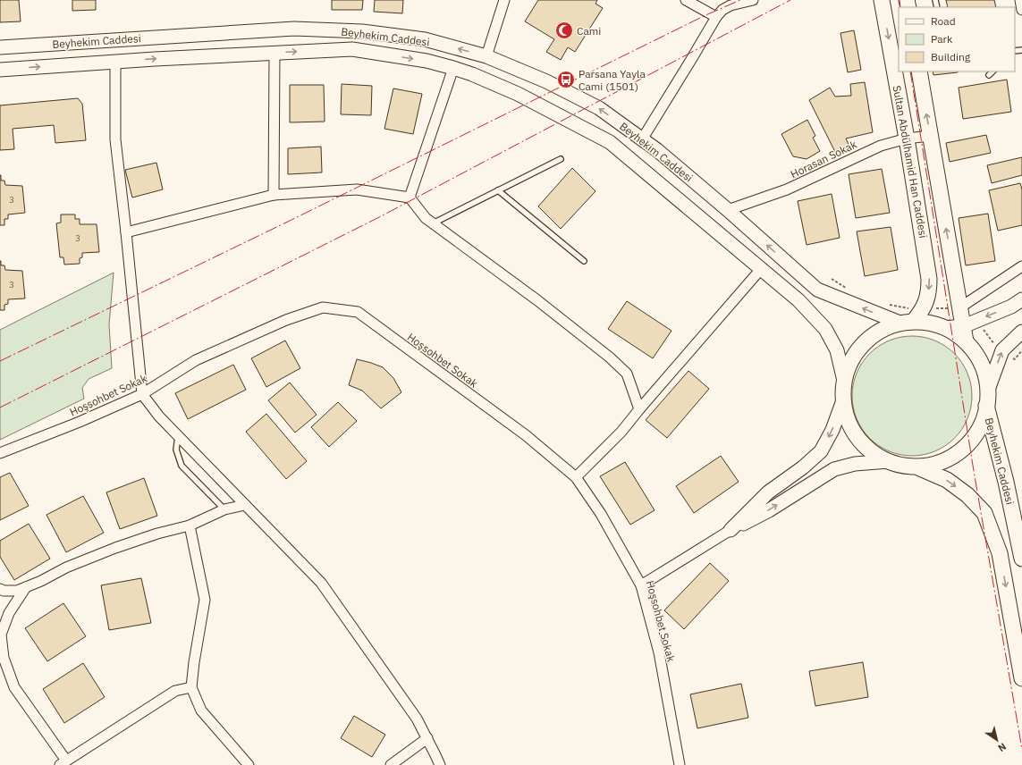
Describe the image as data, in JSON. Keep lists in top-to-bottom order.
{
  "streets": {
    "main road": ["Beyhekim Caddesi", "Sultan Abdülhamid Han Caddesi"],
    "street": ["Horasan Sokak", "Hoşsohbet Sokak"]
  },
  "crossings": [
    ["Beyhekim Caddesi", "Horasan Sokak"],
    ["Beyhekim Caddesi", "Sultan Abdülhamid Han Caddesi"],
    ["Horasan Sokak", "Sultan Abdülhamid Han Caddesi"]
  ],
  "places": {
    "mosque": ["Cami"],
    "bus stop": ["Parsana Yayla Cami (1501)"]
  },
  "house_numbers": ["3", "3", "3"],
  "legend": ["Road", "Park", "Building"],
  "north": "bottom right"
}
